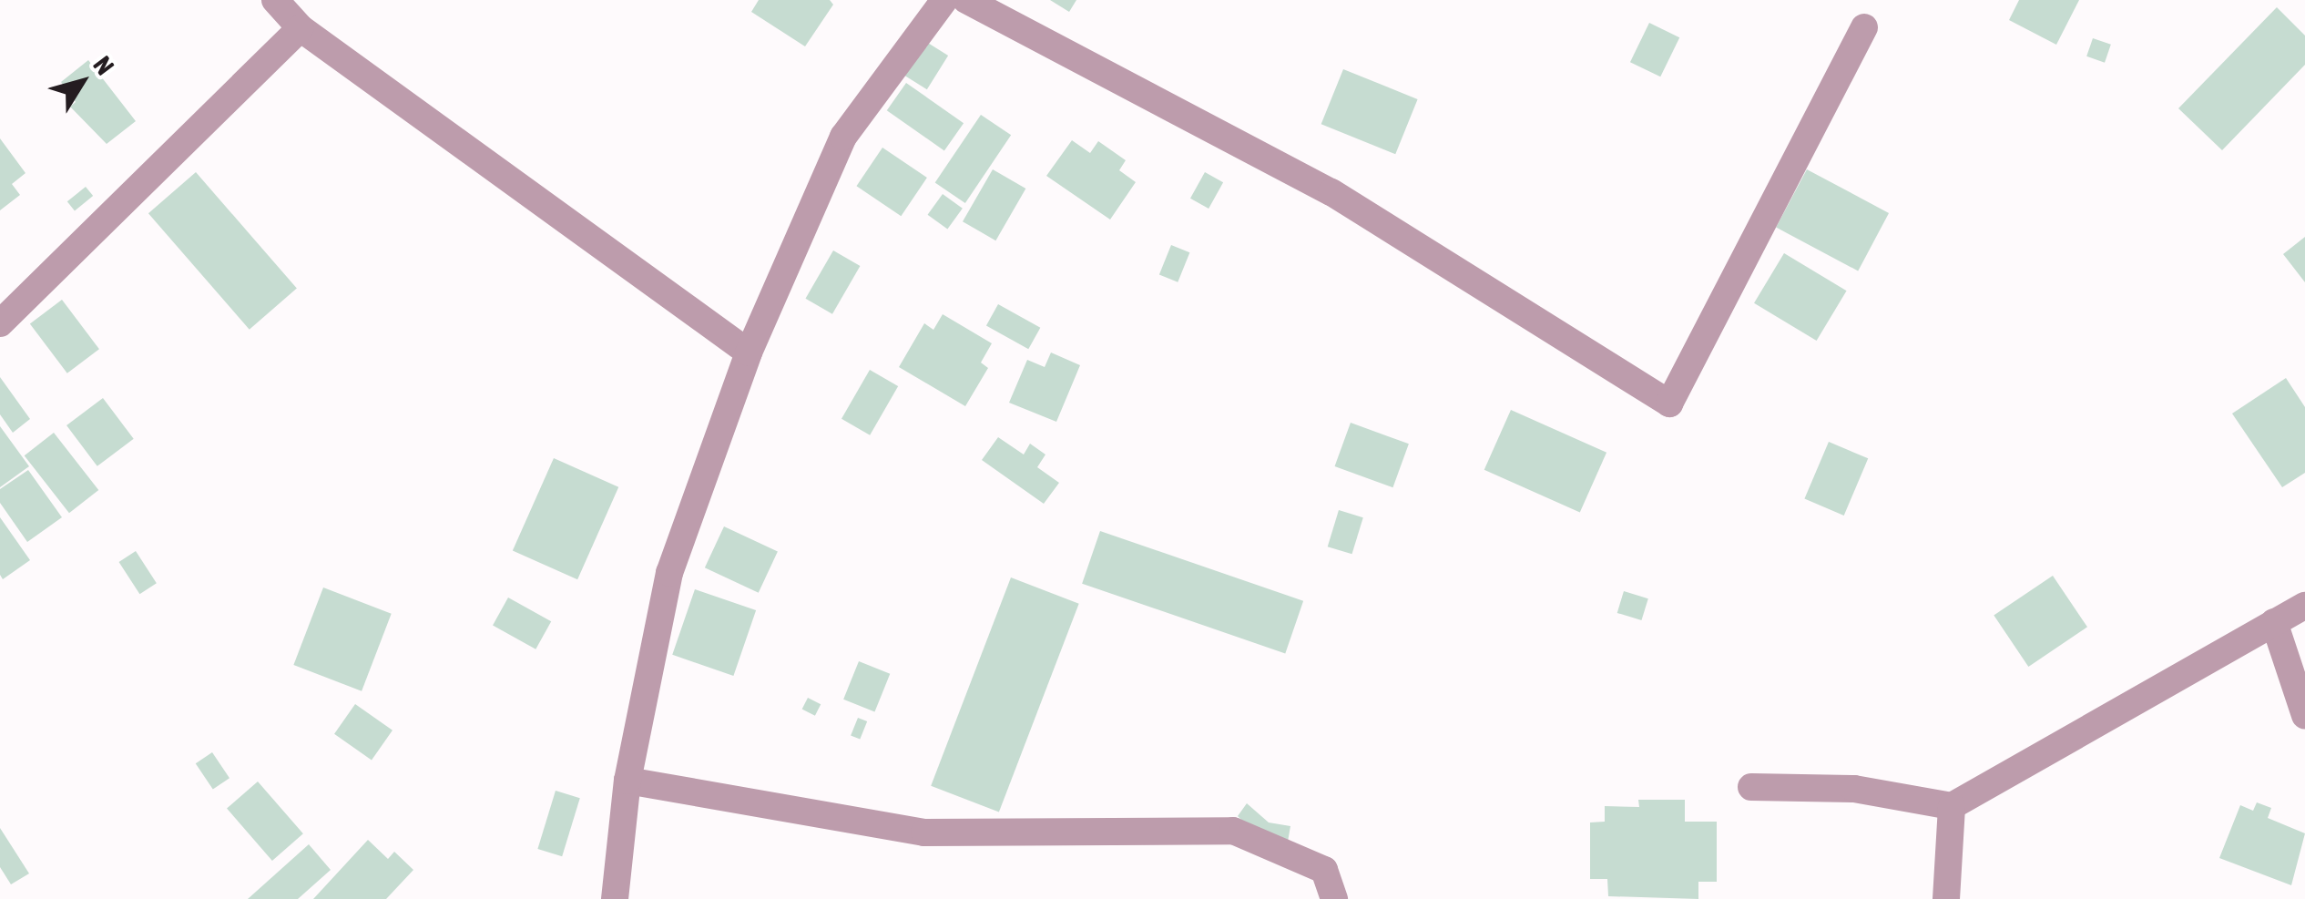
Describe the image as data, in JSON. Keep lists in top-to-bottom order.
{
  "north": "top right"
}
